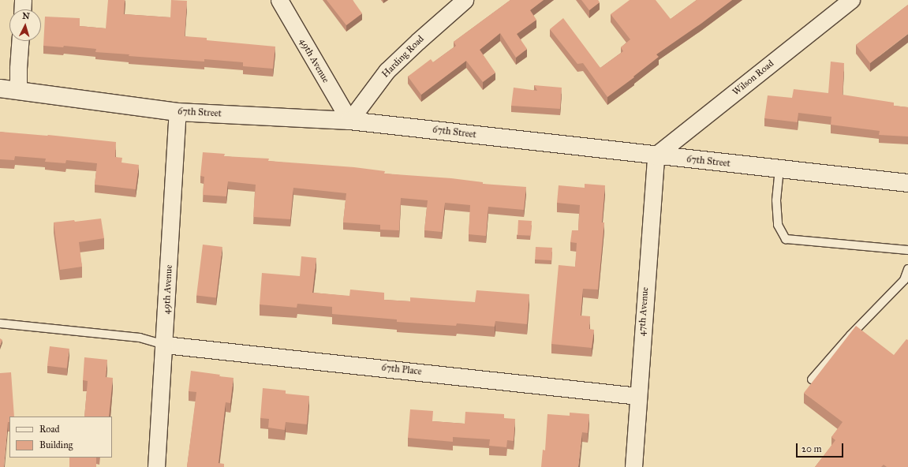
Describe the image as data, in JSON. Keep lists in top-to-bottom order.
{
  "streets": {
    "street": [
      "Harding Road",
      "49th Avenue",
      "Wilson Road",
      "67th Street",
      "47th Avenue",
      "67th Place"
    ]
  },
  "crossings": [
    ["Harding Road", "49th Avenue"],
    ["Harding Road", "67th Street"],
    ["49th Avenue", "67th Street"],
    ["49th Avenue", "67th Place"],
    ["Wilson Road", "67th Street"],
    ["Wilson Road", "47th Avenue"],
    ["67th Street", "47th Avenue"],
    ["47th Avenue", "67th Place"]
  ],
  "legend": ["Road", "Building"],
  "scale_bar": "20 m",
  "north": "top"
}
